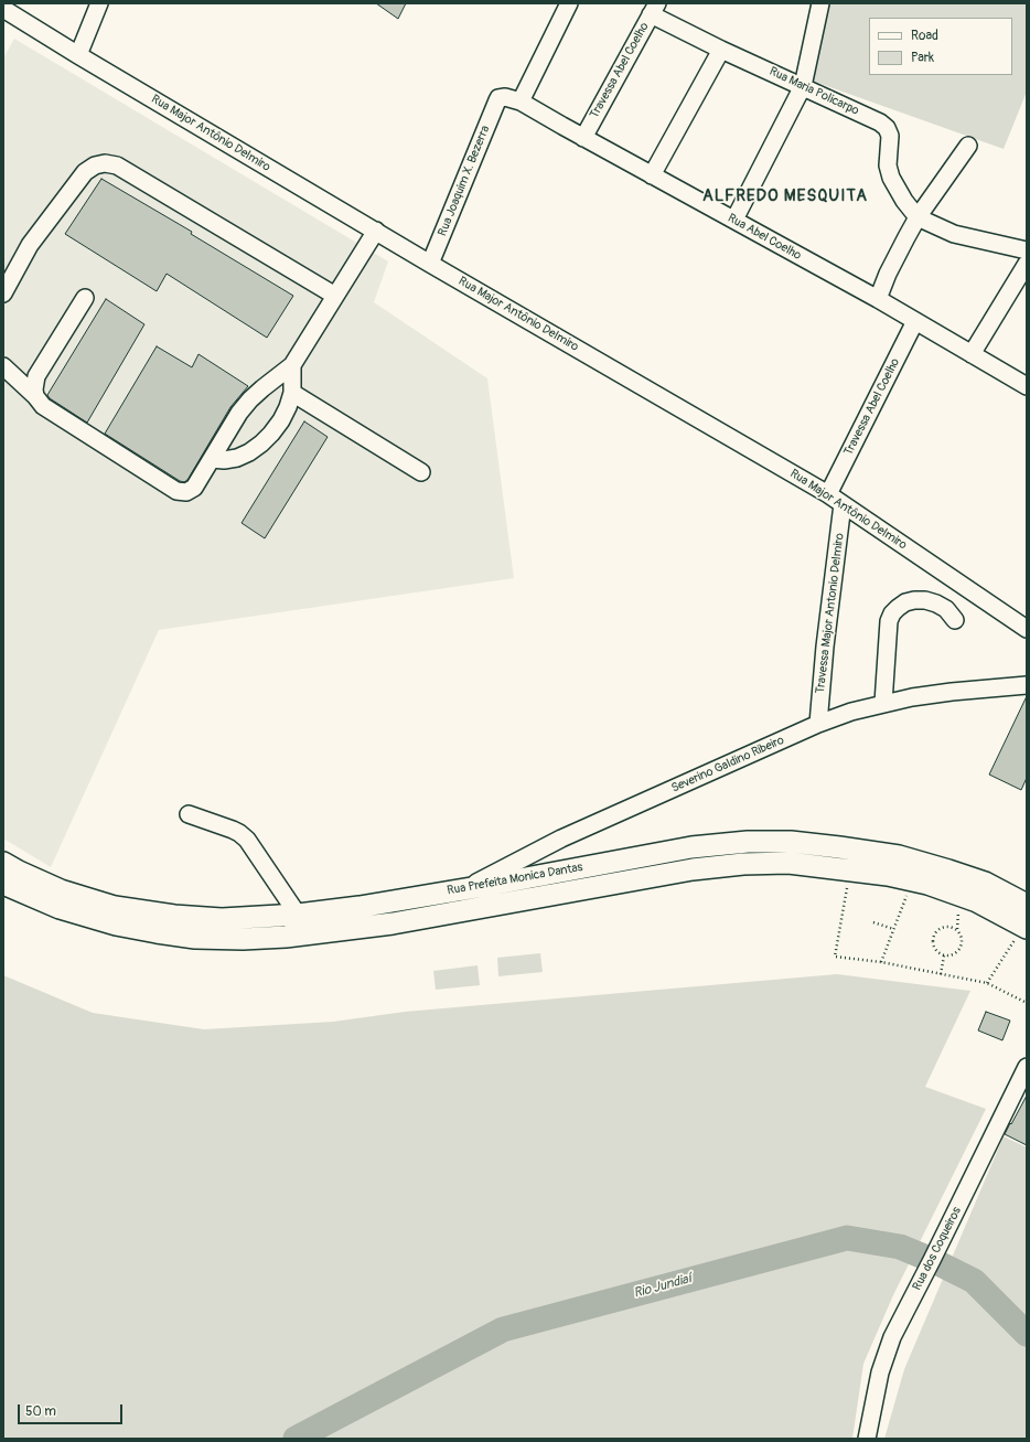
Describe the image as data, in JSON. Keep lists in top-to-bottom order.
{
  "streets": {
    "main road": ["Rua Prefeita Monica Dantas"],
    "street": [
      "Travessa Abel Coelho",
      "Rua Maria Policarpo",
      "Rua Major Antônio Delmiro",
      "Rua Joaquim X. Bezerra",
      "Rua Abel Coelho",
      "Travessa Major Antonio Delmiro",
      "Severino Galdino Ribeiro",
      "Rua dos Coqueiros"
    ]
  },
  "crossings": [
    ["Travessa Abel Coelho", "Rua Maria Policarpo"],
    ["Travessa Abel Coelho", "Rua Major Antônio Delmiro"],
    ["Travessa Abel Coelho", "Rua Abel Coelho"],
    ["Rua Major Antônio Delmiro", "Rua Joaquim X. Bezerra"],
    ["Rua Major Antônio Delmiro", "Travessa Major Antonio Delmiro"],
    ["Rua Joaquim X. Bezerra", "Rua Abel Coelho"],
    ["Travessa Major Antonio Delmiro", "Severino Galdino Ribeiro"],
    ["Severino Galdino Ribeiro", "Rua Prefeita Monica Dantas"]
  ],
  "districts": ["ALFREDO MESQUITA"],
  "water": ["Rio Jundiaí"],
  "legend": ["Road", "Park"],
  "scale_bar": "50 m"
}
